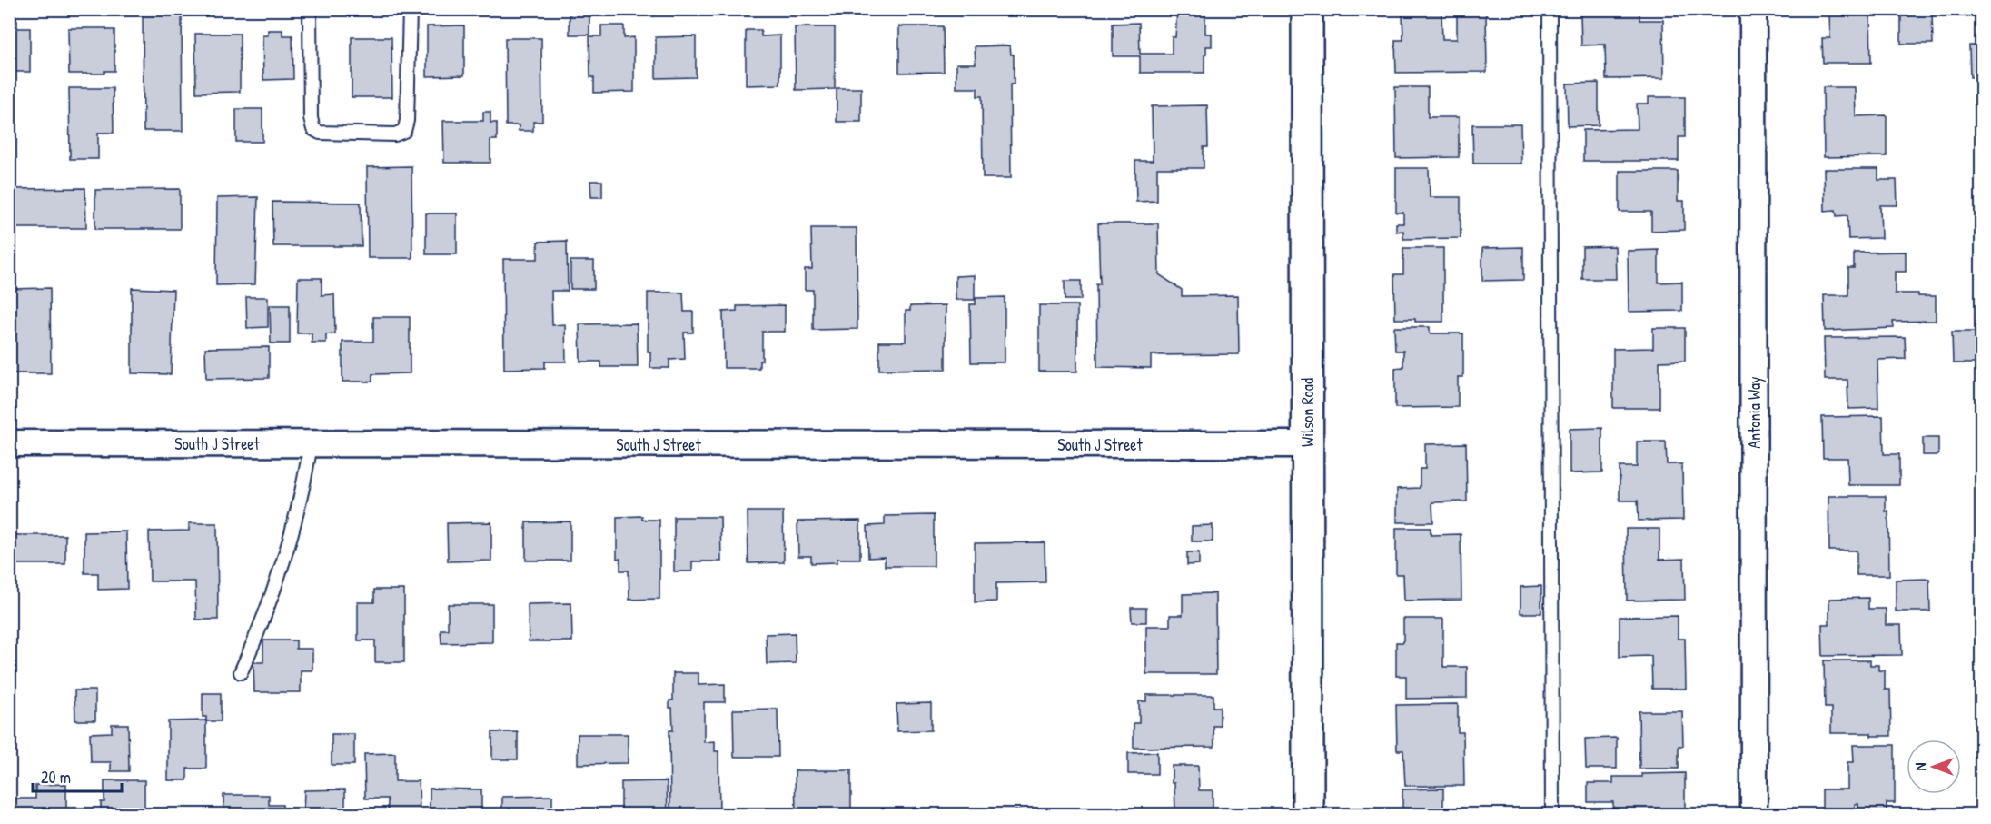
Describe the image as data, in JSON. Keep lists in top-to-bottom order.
{
  "streets": {
    "street": ["Wilson Road", "Antonia Way", "South J Street"]
  },
  "crossings": [
    ["Wilson Road", "South J Street"]
  ],
  "scale_bar": "20 m",
  "north": "left"
}
